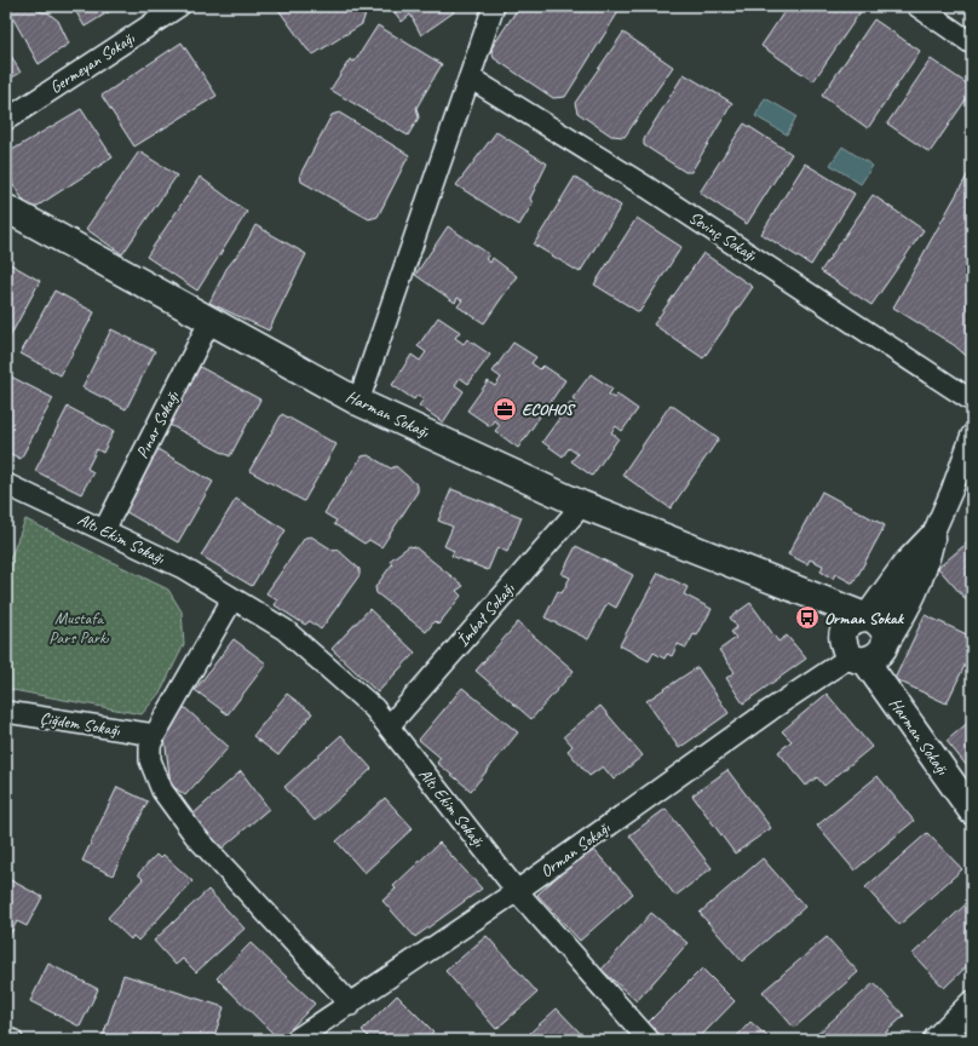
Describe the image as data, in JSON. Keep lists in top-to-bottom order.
{
  "streets": {
    "main road": ["Harman Sokağı"],
    "street": [
      "Germeyan Sokağı",
      "Sevinç Sokağı",
      "Pınar Sokağı",
      "Altı Ekim Sokağı",
      "İmbat Sokağı",
      "Çiğdem Sokağı",
      "Orman Sokağı"
    ]
  },
  "crossings": [
    ["Harman Sokağı", "Pınar Sokağı"],
    ["Harman Sokağı", "İmbat Sokağı"],
    ["Harman Sokağı", "Orman Sokağı"],
    ["Pınar Sokağı", "Altı Ekim Sokağı"],
    ["Altı Ekim Sokağı", "İmbat Sokağı"],
    ["Altı Ekim Sokağı", "Orman Sokağı"]
  ],
  "parks": ["Mustafa Pars Parkı"],
  "places": {
    "office": ["ECOHOS"],
    "bus stop": ["Orman Sokak"]
  }
}
